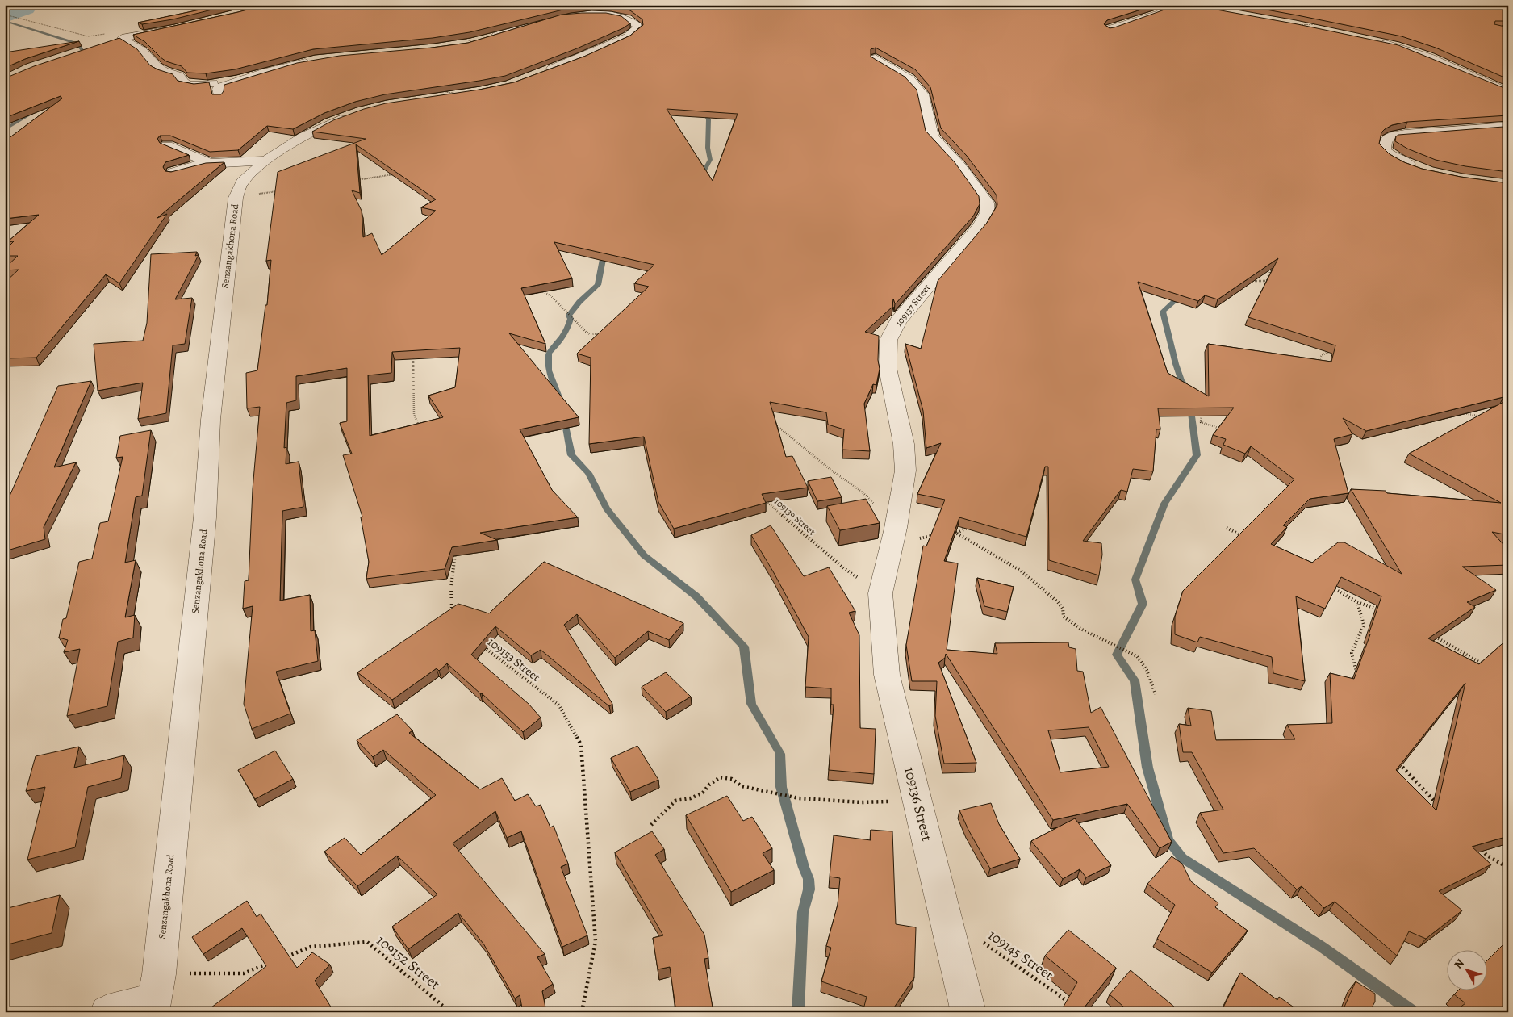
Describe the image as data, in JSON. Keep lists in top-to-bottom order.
{
  "streets": {
    "street": ["Senzangakhona Road", "109137 Street", "109136 Street"],
    "path": [
      "109139 Street",
      "109153 Street",
      "109145 Street",
      "109152 Street"
    ]
  },
  "crossings": [
    ["109137 Street", "109136 Street"],
    ["109139 Street", "109136 Street"],
    ["109136 Street", "109145 Street"]
  ],
  "north": "top left"
}
